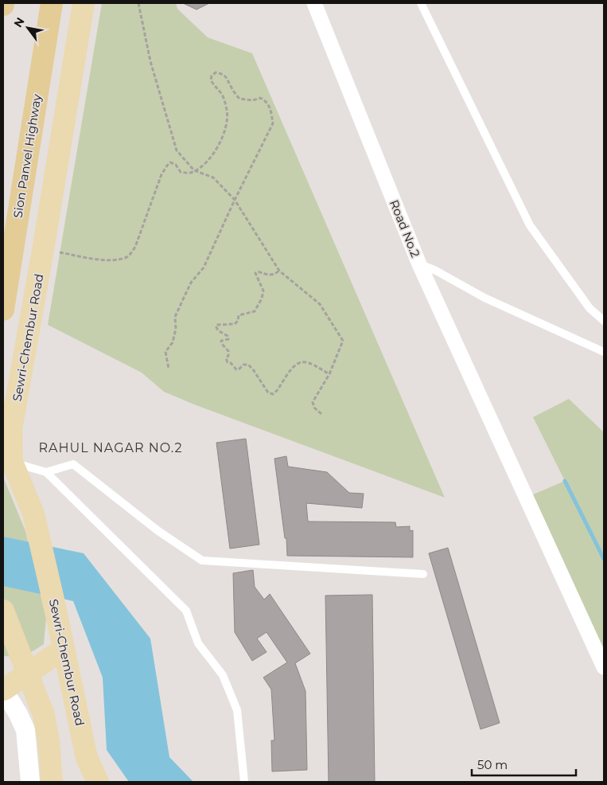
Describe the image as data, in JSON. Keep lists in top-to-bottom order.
{
  "streets": {
    "highway": ["Sion Panvel Highway"],
    "main road": ["Sewri-Chembur Road"],
    "street": ["Road No.2"]
  },
  "districts": ["RAHUL NAGAR NO.2"],
  "scale_bar": "50 m",
  "north": "top left"
}
